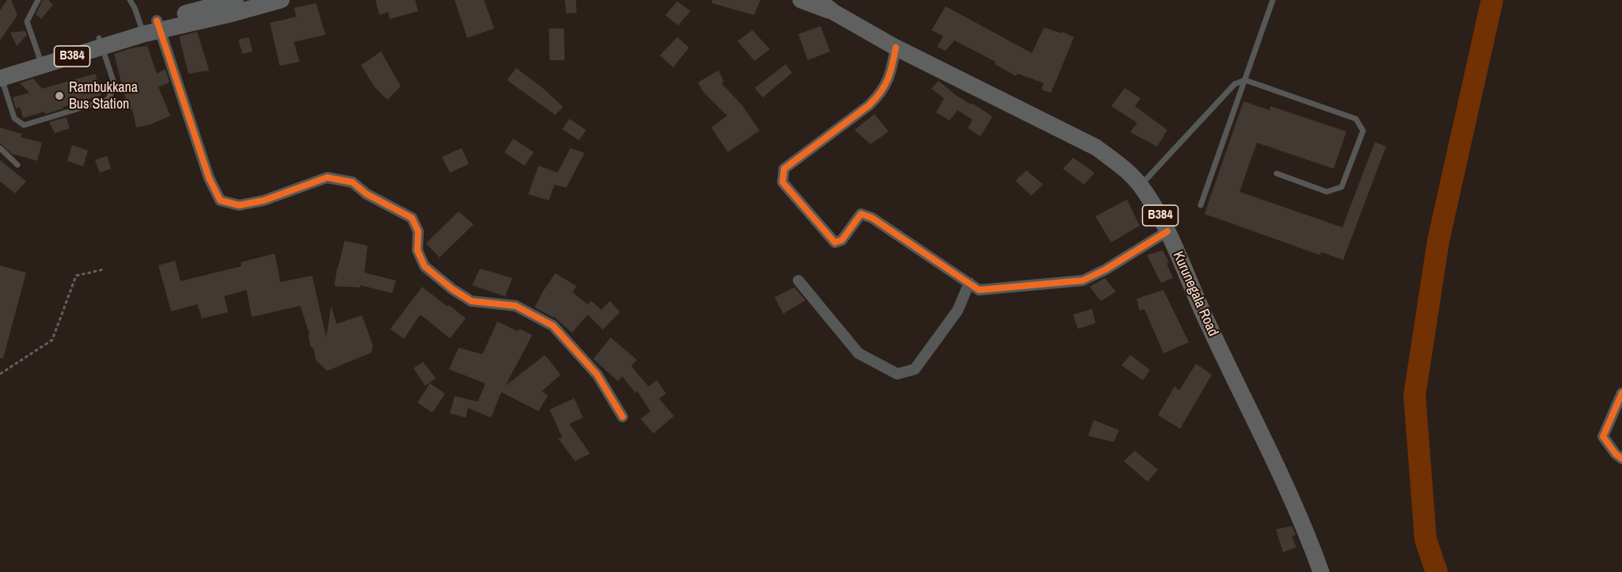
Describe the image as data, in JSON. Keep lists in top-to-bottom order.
{
  "streets": {
    "main road": ["B384", "Kurunegala Road"]
  },
  "places": ["Rambukkana Bus Station"]
}
